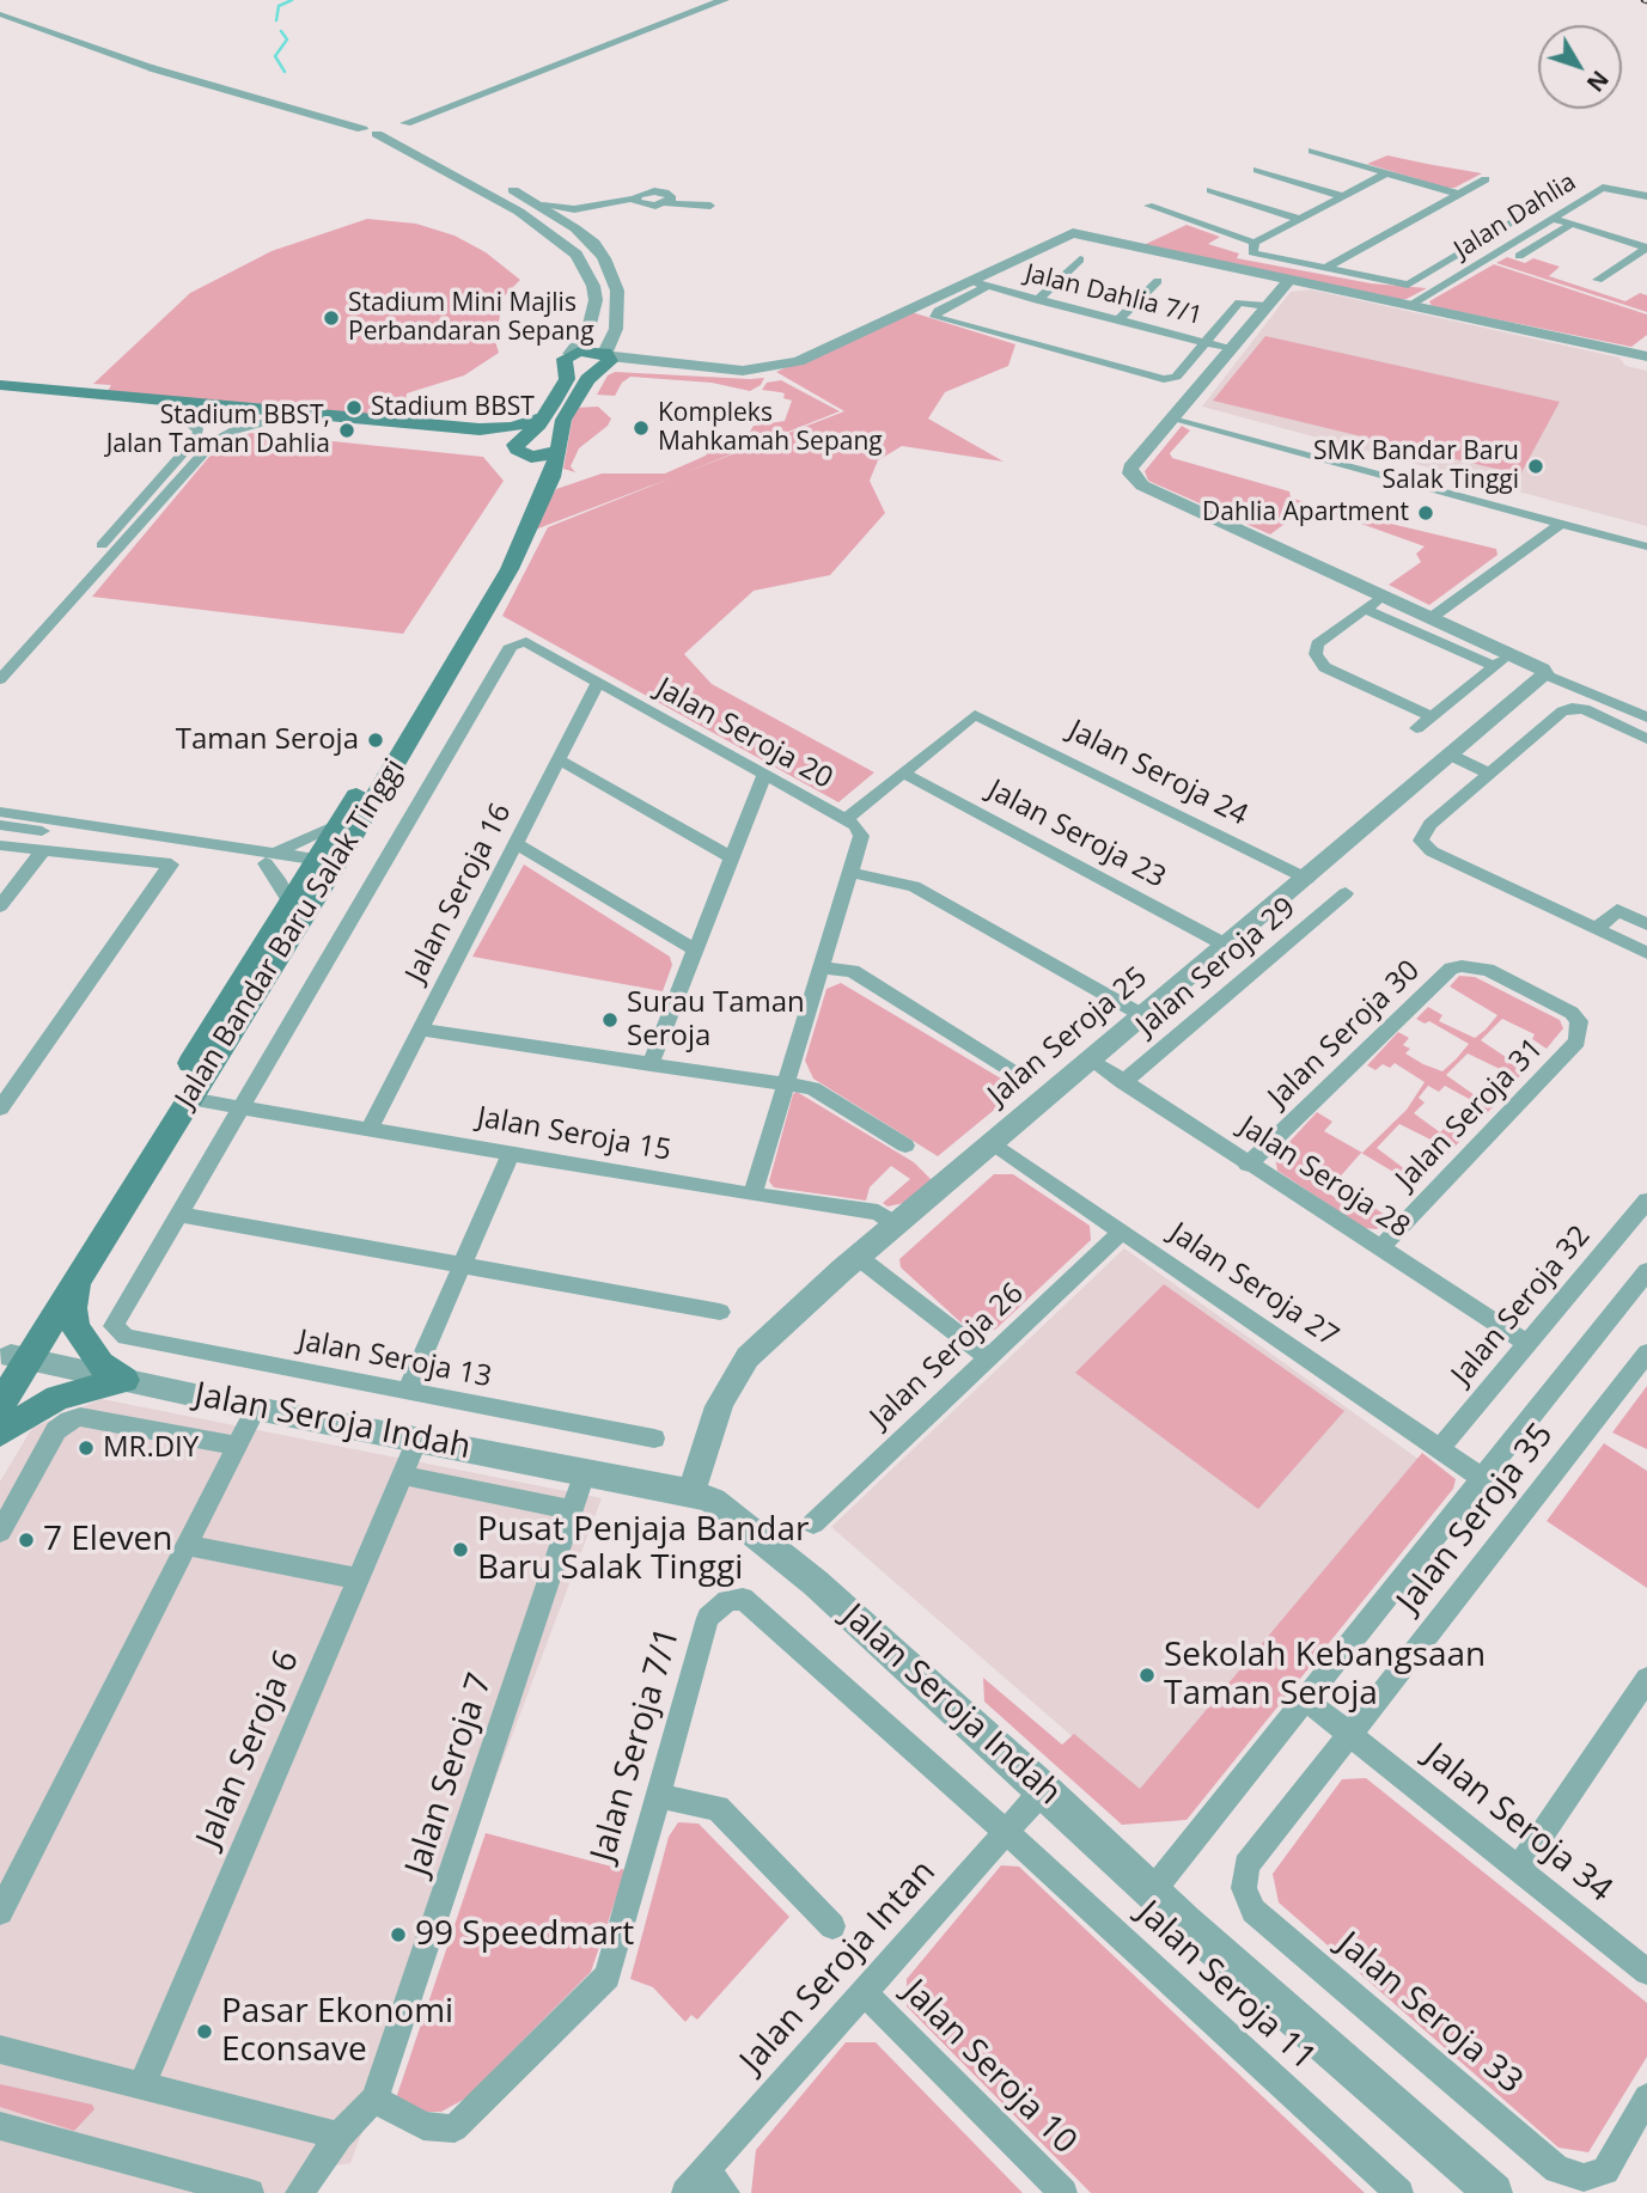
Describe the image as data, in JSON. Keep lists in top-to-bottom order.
{
  "streets": {
    "main road": ["Jalan Bandar Baru Salak Tinggi"],
    "street": [
      "Jalan Dahlia",
      "Jalan Dahlia 7/1",
      "Jalan Seroja 20",
      "Jalan Seroja 24",
      "Jalan Seroja 23",
      "Jalan Seroja 16",
      "Jalan Seroja 29",
      "Jalan Seroja 30",
      "Jalan Seroja 25",
      "Jalan Seroja 31",
      "Jalan Seroja 15",
      "Jalan Seroja 28",
      "Jalan Seroja 27",
      "Jalan Seroja 32",
      "Jalan Seroja 26",
      "Jalan Seroja 13",
      "Jalan Seroja Indah",
      "Jalan Seroja 35",
      "Jalan Seroja 7/1",
      "Jalan Seroja 6",
      "Jalan Seroja 7",
      "Jalan Seroja 34",
      "Jalan Seroja Intan",
      "Jalan Seroja 11",
      "Jalan Seroja 33",
      "Jalan Seroja 10"
    ]
  },
  "crossings": [
    ["Jalan Seroja 20", "Jalan Seroja 16"],
    ["Jalan Seroja 20", "Jalan Seroja 15"],
    ["Jalan Seroja 20", "Jalan Seroja 13"],
    ["Jalan Seroja 24", "Jalan Seroja 23"],
    ["Jalan Seroja 24", "Jalan Seroja 25"],
    ["Jalan Seroja 23", "Jalan Seroja 25"],
    ["Jalan Seroja 16", "Jalan Seroja 15"],
    ["Jalan Bandar Baru Salak Tinggi", "Jalan Seroja 15"],
    ["Jalan Bandar Baru Salak Tinggi", "Jalan Seroja Indah"],
    ["Jalan Seroja 29", "Jalan Seroja 28"],
    ["Jalan Seroja 30", "Jalan Seroja 31"],
    ["Jalan Seroja 30", "Jalan Seroja 28"],
    ["Jalan Seroja 25", "Jalan Seroja 15"],
    ["Jalan Seroja 25", "Jalan Seroja 28"],
    ["Jalan Seroja 25", "Jalan Seroja 27"],
    ["Jalan Seroja 25", "Jalan Seroja Indah"],
    ["Jalan Seroja 31", "Jalan Seroja 28"],
    ["Jalan Seroja 28", "Jalan Seroja 32"],
    ["Jalan Seroja 27", "Jalan Seroja 32"],
    ["Jalan Seroja 27", "Jalan Seroja 26"],
    ["Jalan Seroja Indah", "Jalan Seroja 6"],
    ["Jalan Seroja Indah", "Jalan Seroja 7"],
    ["Jalan Seroja Indah", "Jalan Seroja Intan"],
    ["Jalan Seroja 35", "Jalan Seroja 34"],
    ["Jalan Seroja 35", "Jalan Seroja 33"],
    ["Jalan Seroja 7/1", "Jalan Seroja 7"],
    ["Jalan Seroja 7/1", "Jalan Seroja Intan"],
    ["Jalan Seroja 7/1", "Jalan Seroja 11"],
    ["Jalan Seroja Intan", "Jalan Seroja 11"],
    ["Jalan Seroja Intan", "Jalan Seroja 10"]
  ],
  "places": [
    "Stadium Mini Majlis Perbandaran Sepang",
    "Stadium BBST",
    "Kompleks Mahkamah Sepang",
    "Stadium BBST, Jalan Taman Dahlia",
    "SMK Bandar Baru Salak Tinggi",
    "Dahlia Apartment",
    "Taman Seroja",
    "Surau Taman Seroja",
    "MR.DIY",
    "7 Eleven",
    "Pusat Penjaja Bandar Baru Salak Tinggi",
    "Sekolah Kebangsaan Taman Seroja",
    "99 Speedmart",
    "Pasar Ekonomi Econsave"
  ],
  "north": "bottom right"
}
